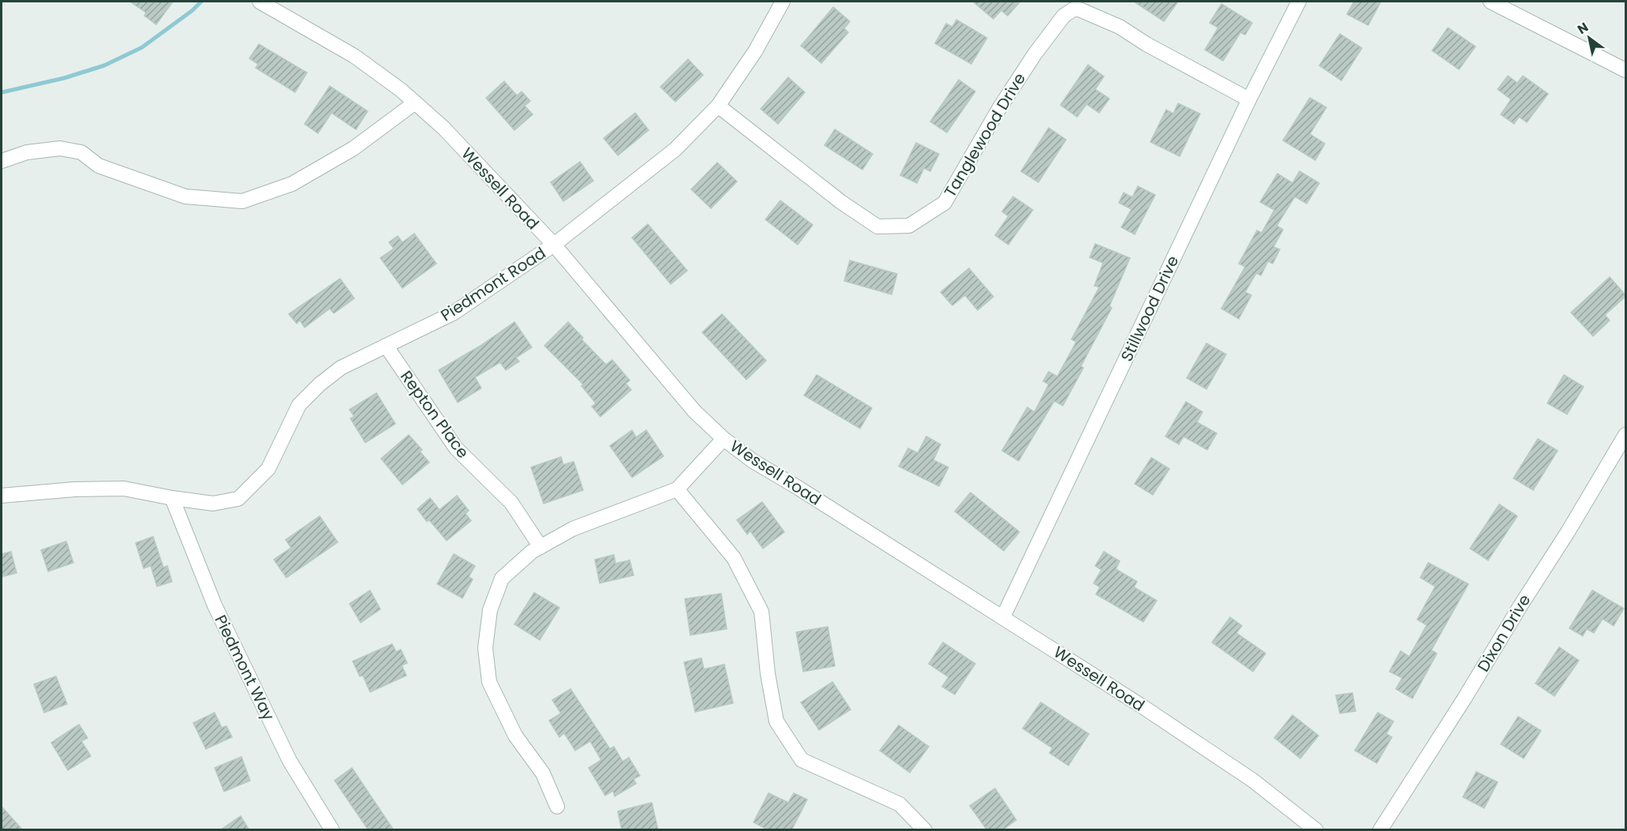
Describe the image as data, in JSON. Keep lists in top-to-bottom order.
{
  "streets": {
    "street": [
      "Tanglewood Drive",
      "Wessell Road",
      "Piedmont Road",
      "Stillwood Drive",
      "Repton Place",
      "Dixon Drive",
      "Piedmont Way"
    ]
  },
  "crossings": [
    ["Tanglewood Drive", "Piedmont Road"],
    ["Tanglewood Drive", "Stillwood Drive"],
    ["Wessell Road", "Piedmont Road"],
    ["Wessell Road", "Stillwood Drive"],
    ["Piedmont Road", "Repton Place"],
    ["Piedmont Road", "Piedmont Way"]
  ],
  "north": "top left"
}
